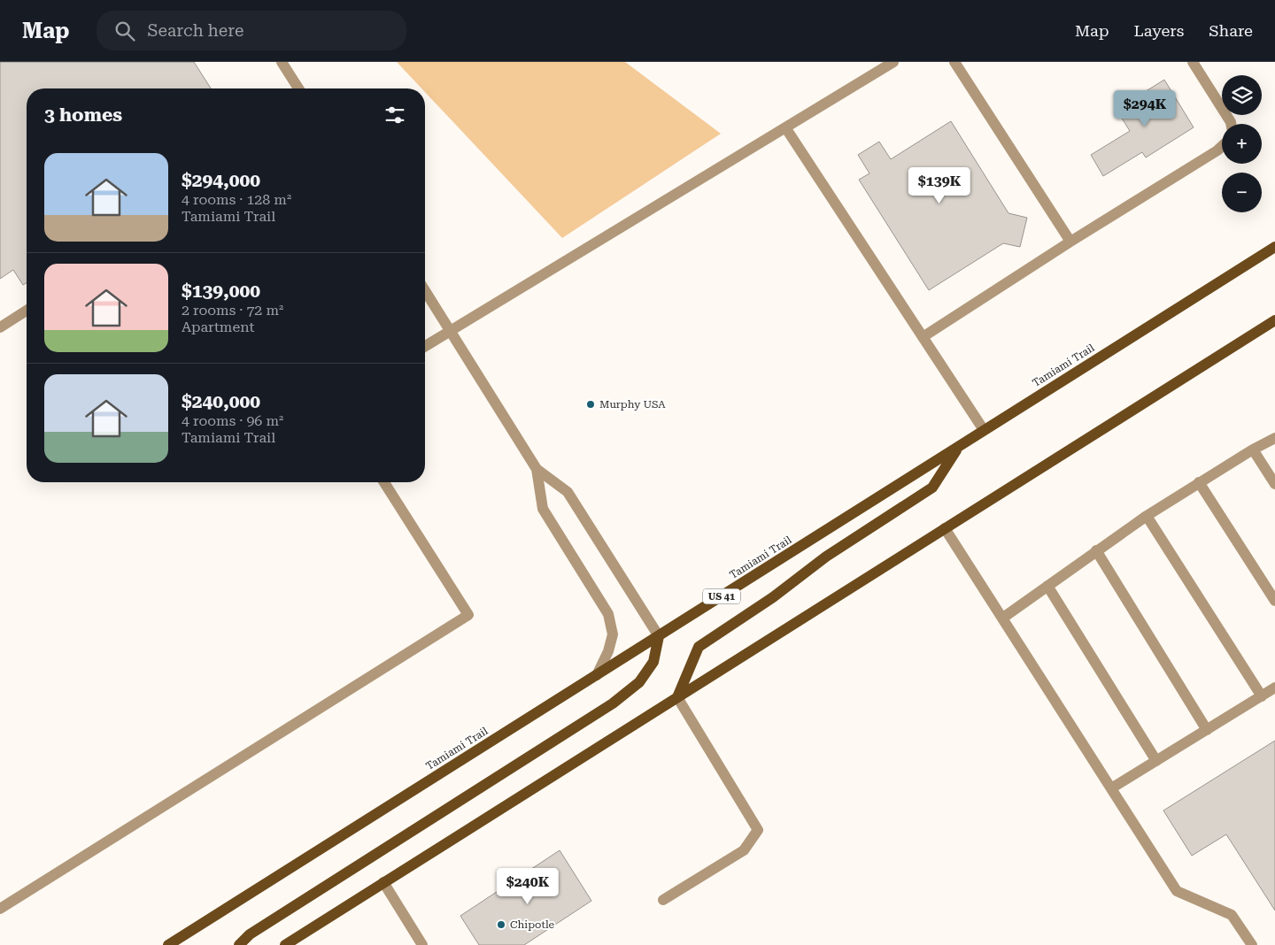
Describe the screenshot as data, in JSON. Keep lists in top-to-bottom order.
{
  "streets": {
    "main road": ["Tamiami Trail", "US 41"]
  },
  "places": ["Murphy USA", "Chipotle"],
  "page": {
    "header": "Map",
    "search": "Search here",
    "nav": ["Map", "Layers", "Share"],
    "map_buttons": ["+", "−"],
    "heading": "3 homes",
    "price": ["$294K", "$139K", "$240K"],
    "list": [
      {
        "name": "$294,000",
        "note": "4 rooms · 128 m² · Tamiami Trail"
      },
      {
        "name": "$139,000",
        "note": "2 rooms · 72 m² · Apartment"
      },
      {
        "name": "$240,000",
        "note": "4 rooms · 96 m² · Tamiami Trail"
      }
    ]
  }
}
